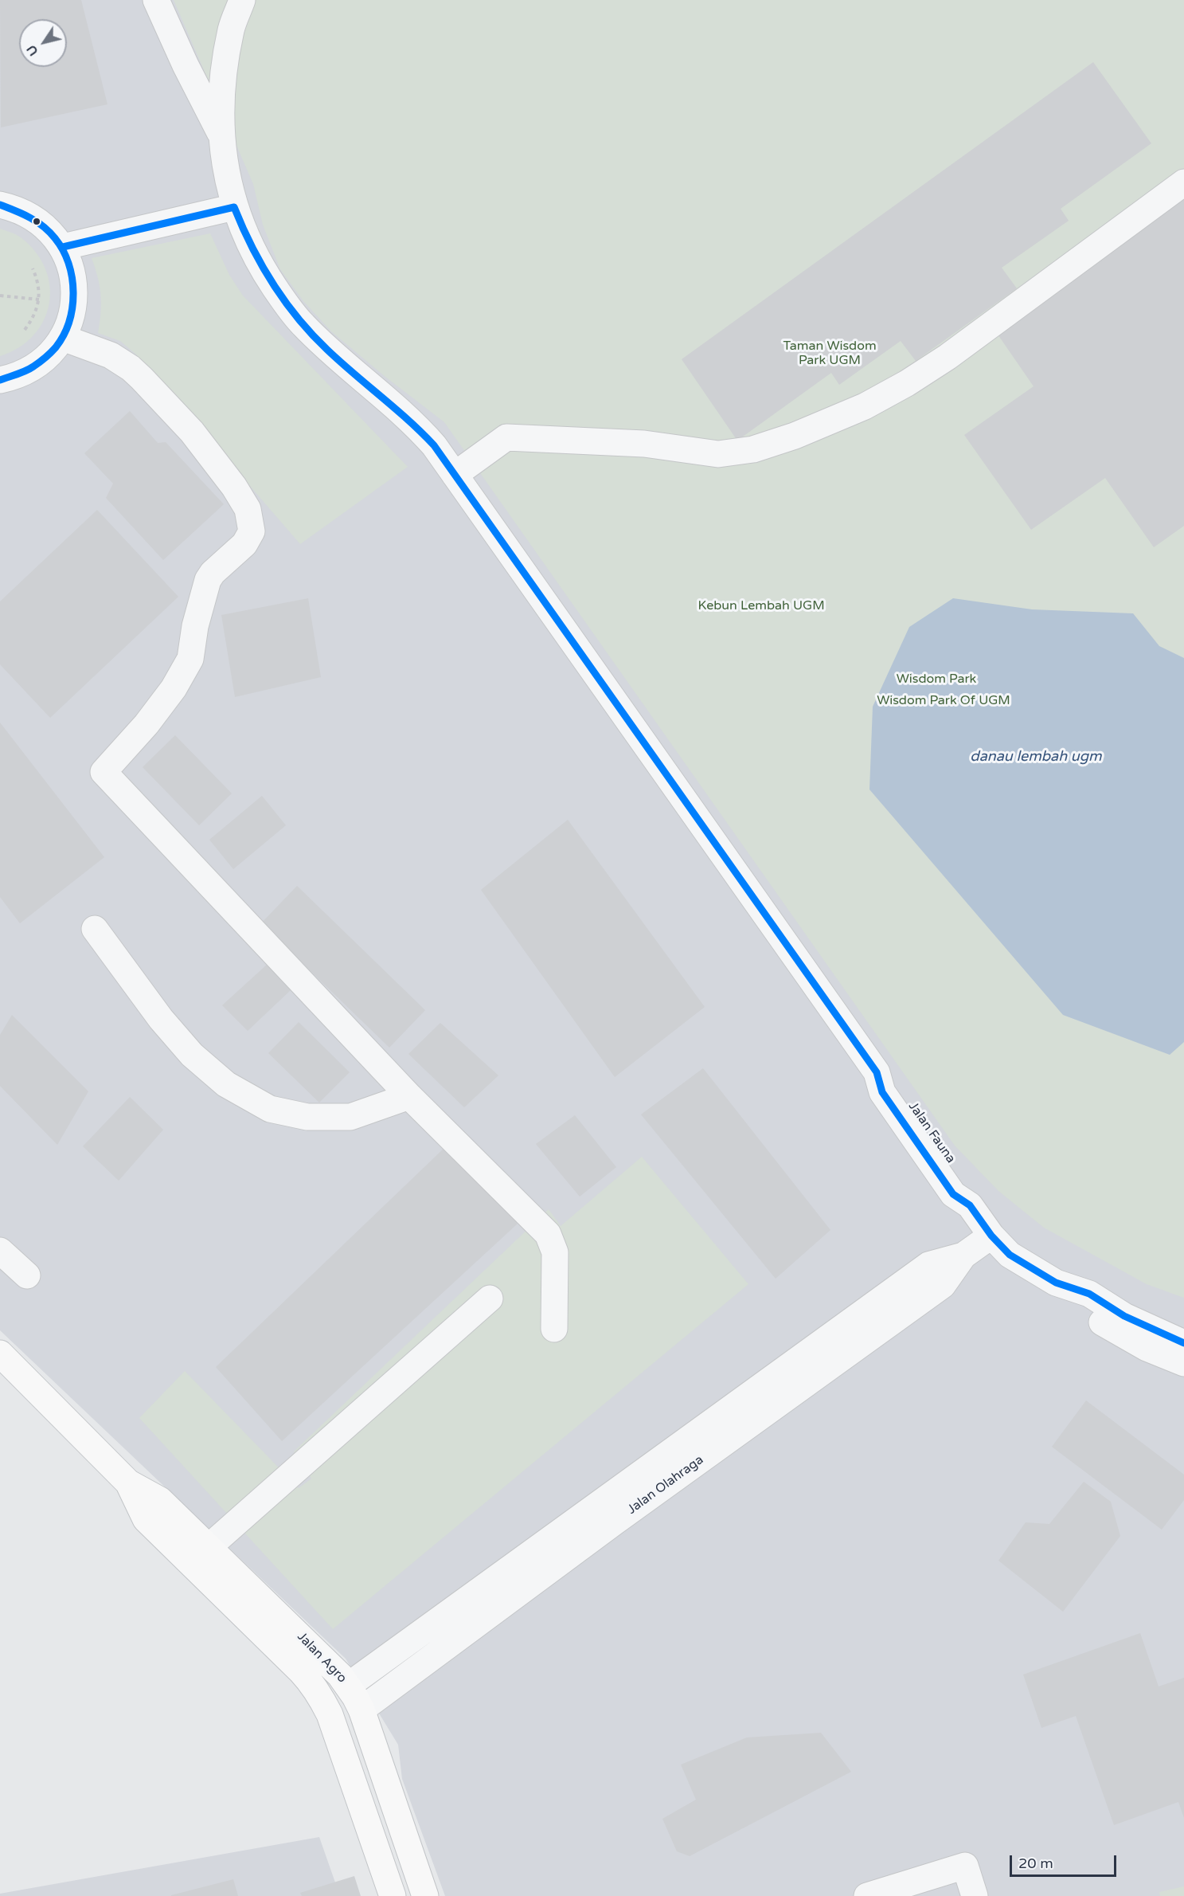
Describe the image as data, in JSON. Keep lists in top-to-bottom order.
{
  "streets": {
    "main road": ["Jalan Agro"],
    "street": ["Jalan Fauna", "Jalan Olahraga"]
  },
  "crossings": [
    ["Jalan Fauna", "Jalan Olahraga"],
    ["Jalan Olahraga", "Jalan Agro"]
  ],
  "water": ["danau lembah ugm"],
  "parks": [
    "Taman Wisdom Park UGM",
    "Kebun Lembah UGM",
    "Wisdom Park",
    "Wisdom Park Of UGM"
  ],
  "scale_bar": "20 m",
  "north": "bottom left"
}
